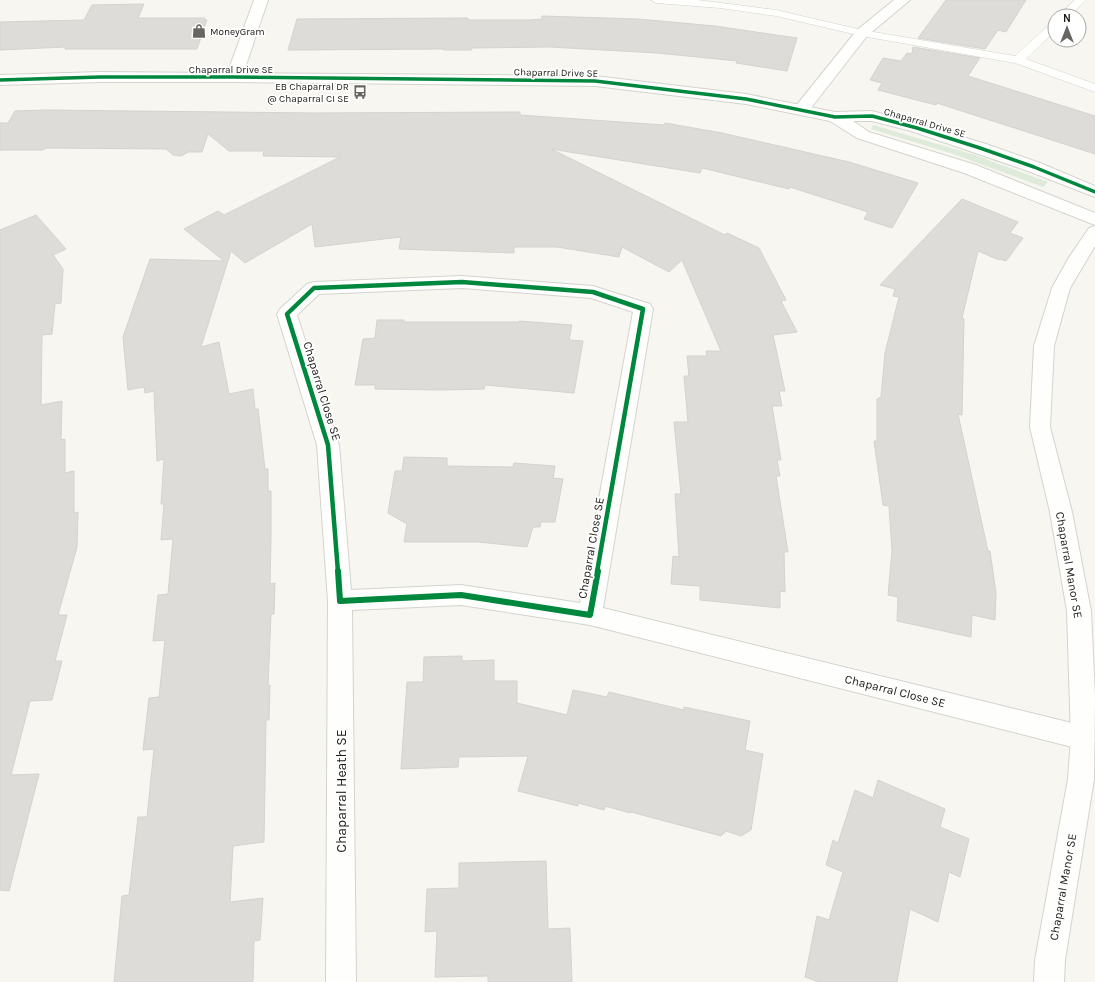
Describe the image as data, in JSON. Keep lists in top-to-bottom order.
{
  "streets": {
    "street": [
      "Chaparral Drive SE",
      "Chaparral Close SE",
      "Chaparral Manor SE",
      "Chaparral Heath SE"
    ]
  },
  "crossings": [
    ["Chaparral Close SE", "Chaparral Manor SE"],
    ["Chaparral Close SE", "Chaparral Heath SE"]
  ],
  "places": {
    "shop": ["MoneyGram"],
    "bus stop": ["EB Chaparral DR @ Chaparral CI SE"]
  },
  "north": "top"
}
